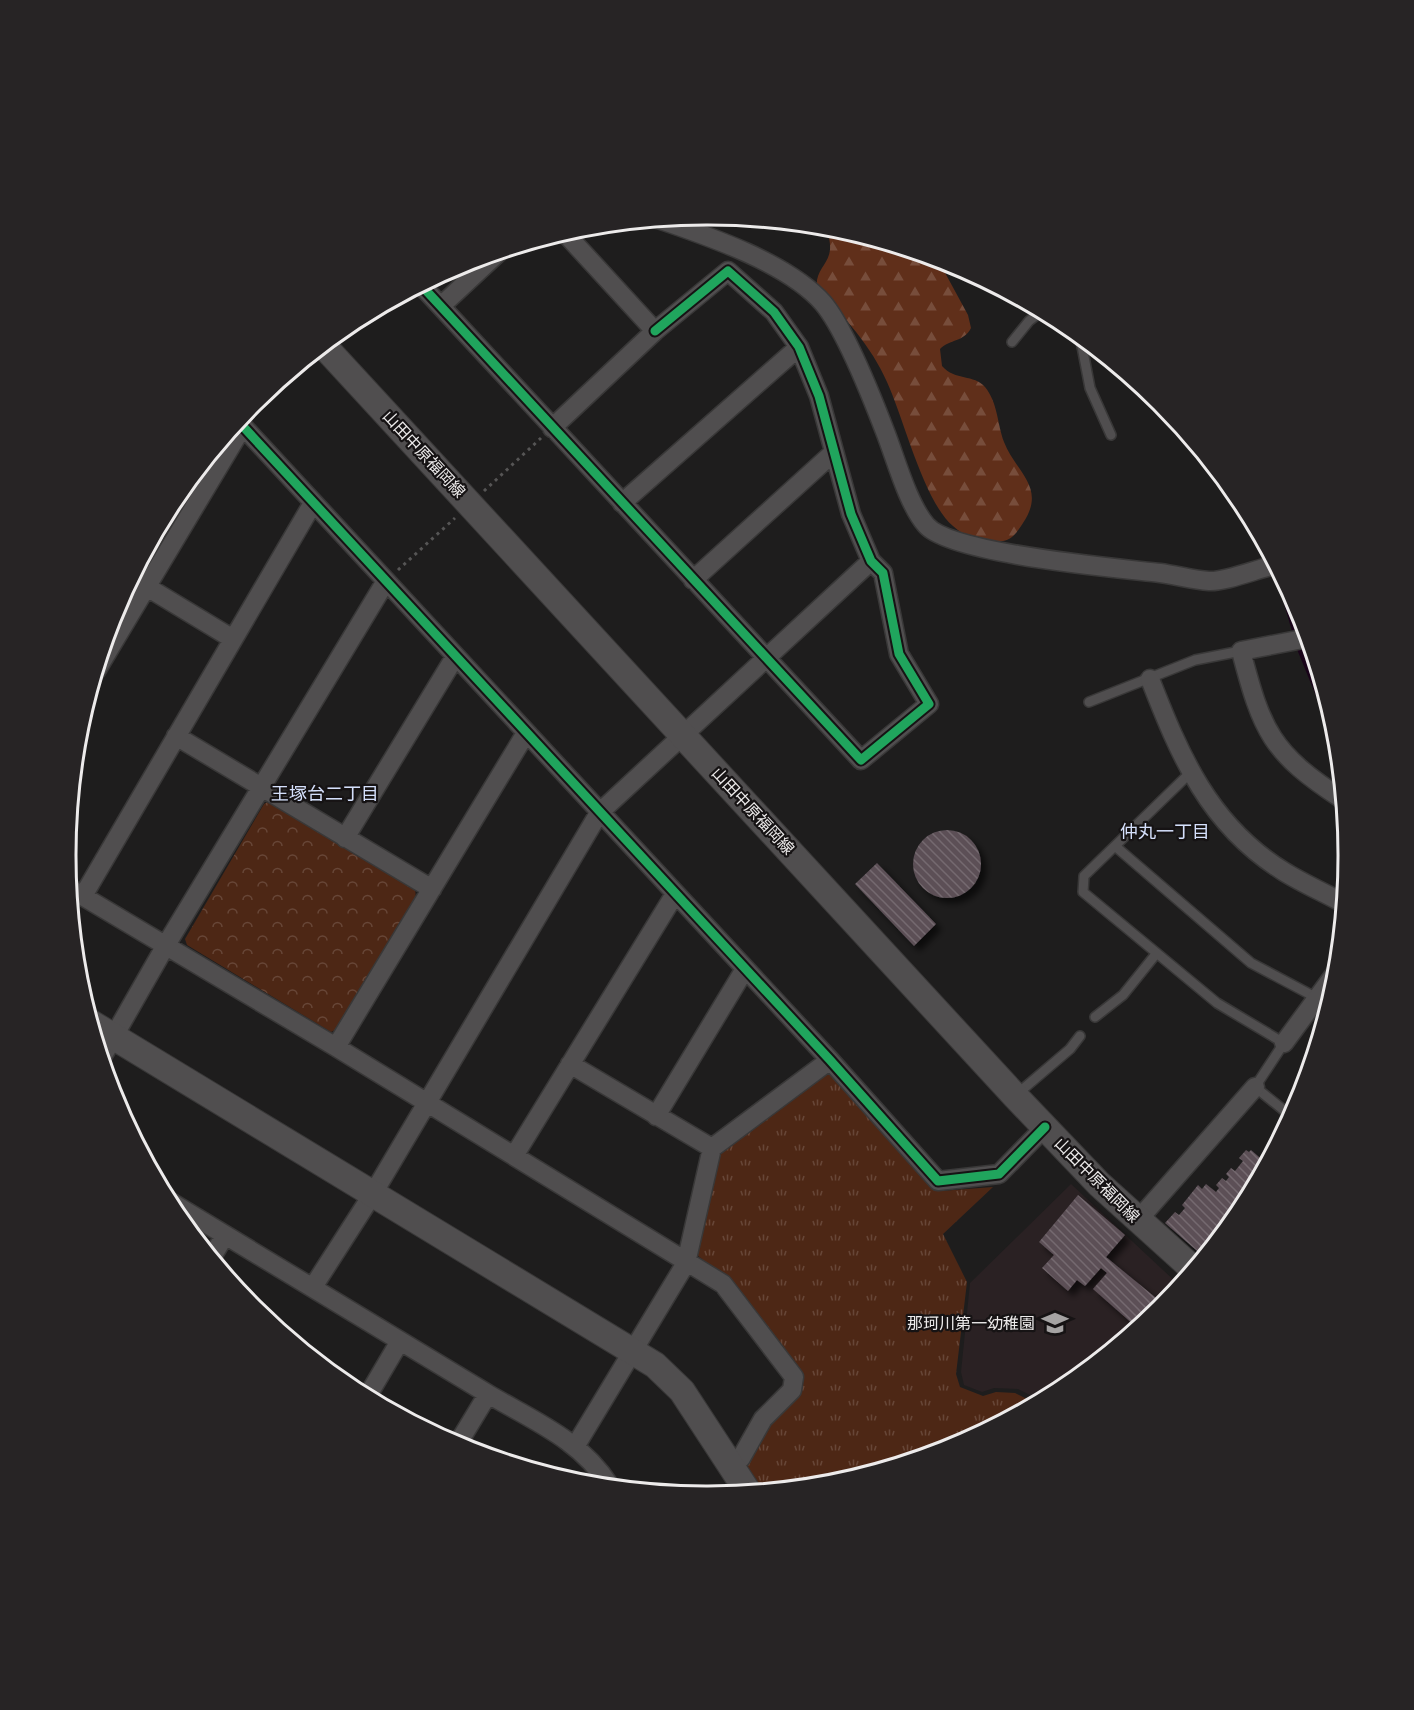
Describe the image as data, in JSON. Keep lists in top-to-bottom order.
{
  "streets": {
    "main road": ["山田中原福岡線"]
  },
  "districts": ["王塚台二丁目", "仲丸一丁目"],
  "places": {
    "school or university": ["那珂川第一幼稚園"]
  }
}
